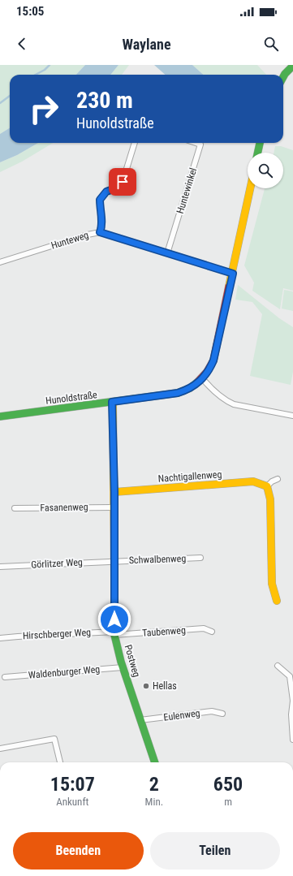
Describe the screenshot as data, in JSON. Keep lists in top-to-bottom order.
{
  "streets": {
    "street": [
      "Huntewinkel",
      "Hunteweg",
      "Hunoldstraße",
      "Nachtigallenweg",
      "Fasanenweg",
      "Schwalbenweg",
      "Görlitzer Weg",
      "Taubenweg",
      "Hirschberger Weg",
      "Postweg",
      "Waldenburger Weg",
      "Eulenweg"
    ]
  },
  "crossings": [
    ["Huntewinkel", "Hunteweg"],
    ["Hunteweg", "Hunoldstraße"],
    ["Hunoldstraße", "Postweg"],
    ["Nachtigallenweg", "Postweg"],
    ["Fasanenweg", "Postweg"],
    ["Schwalbenweg", "Görlitzer Weg"],
    ["Schwalbenweg", "Postweg"],
    ["Görlitzer Weg", "Postweg"],
    ["Taubenweg", "Hirschberger Weg"],
    ["Taubenweg", "Postweg"],
    ["Hirschberger Weg", "Postweg"],
    ["Postweg", "Waldenburger Weg"],
    ["Postweg", "Eulenweg"]
  ],
  "places": ["Hellas"],
  "page": {
    "status": "15:05",
    "header": "Waylane",
    "turn": ["230 m", "Hunoldstraße"],
    "eta": [
      "15:07",
      "Ankunft",
      "2",
      "Min.",
      "650",
      "m"
    ],
    "buttons": ["Beenden", "Teilen"]
  }
}
